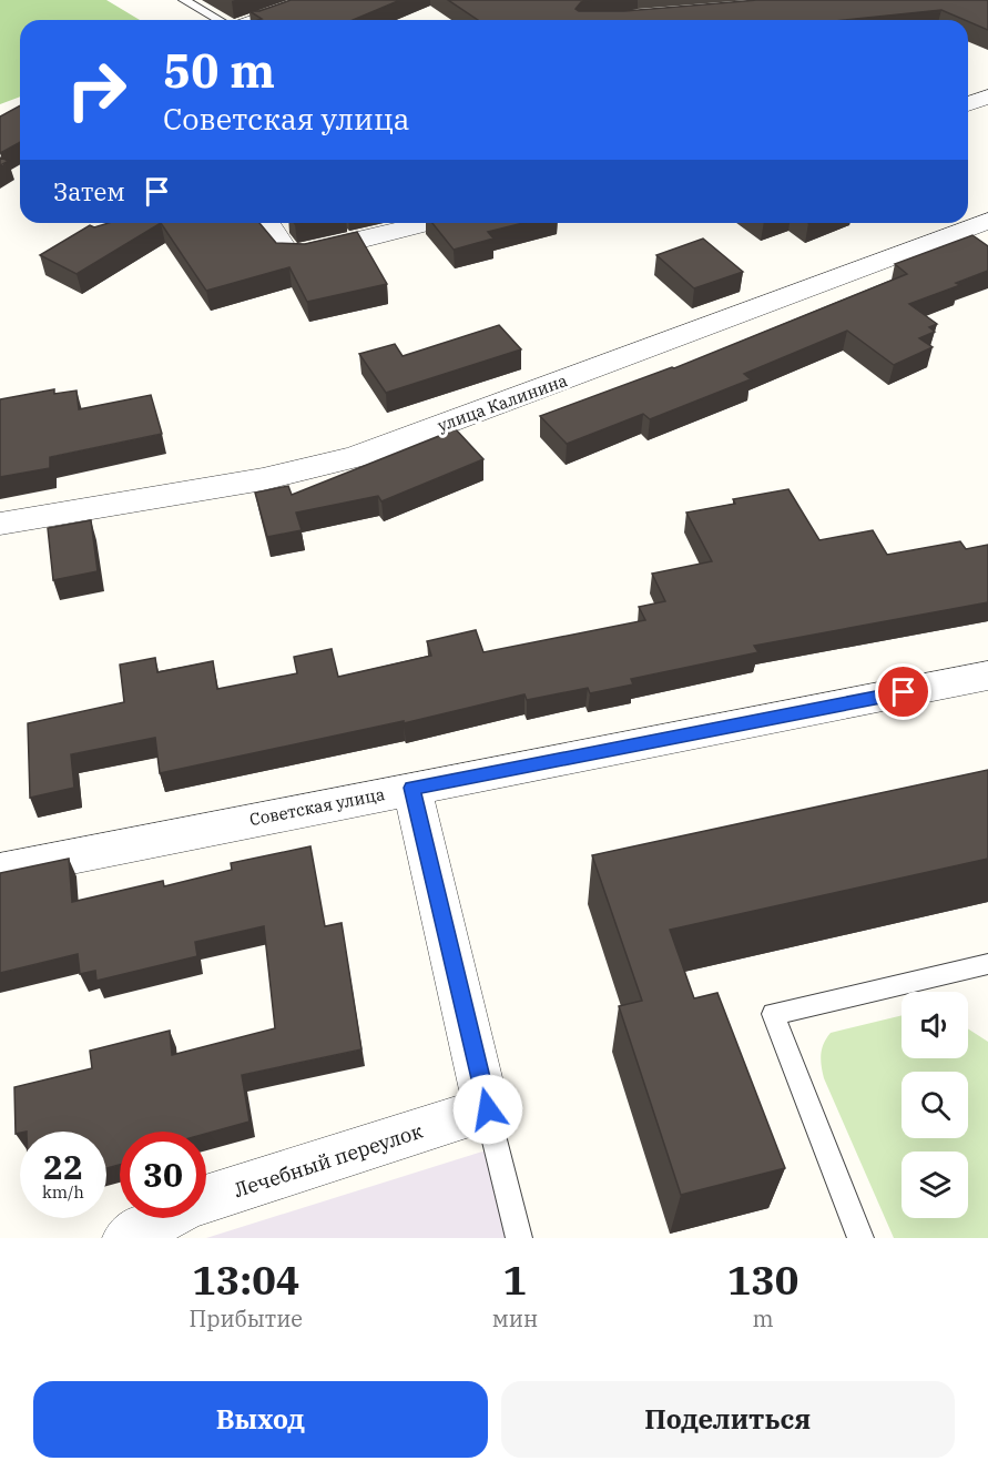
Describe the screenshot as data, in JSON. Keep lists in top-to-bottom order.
{
  "streets": {
    "street": ["улица Калинина", "Советская улица", "Лечебный переулок"]
  },
  "page": {
    "turn": ["50 m", "Советская улица"],
    "then": "Затем",
    "speed": "22 km/h",
    "limit": "30",
    "eta": [
      "13:04",
      "Прибытие",
      "1",
      "мин",
      "130",
      "m"
    ],
    "buttons": ["Выход", "Поделиться"]
  }
}
